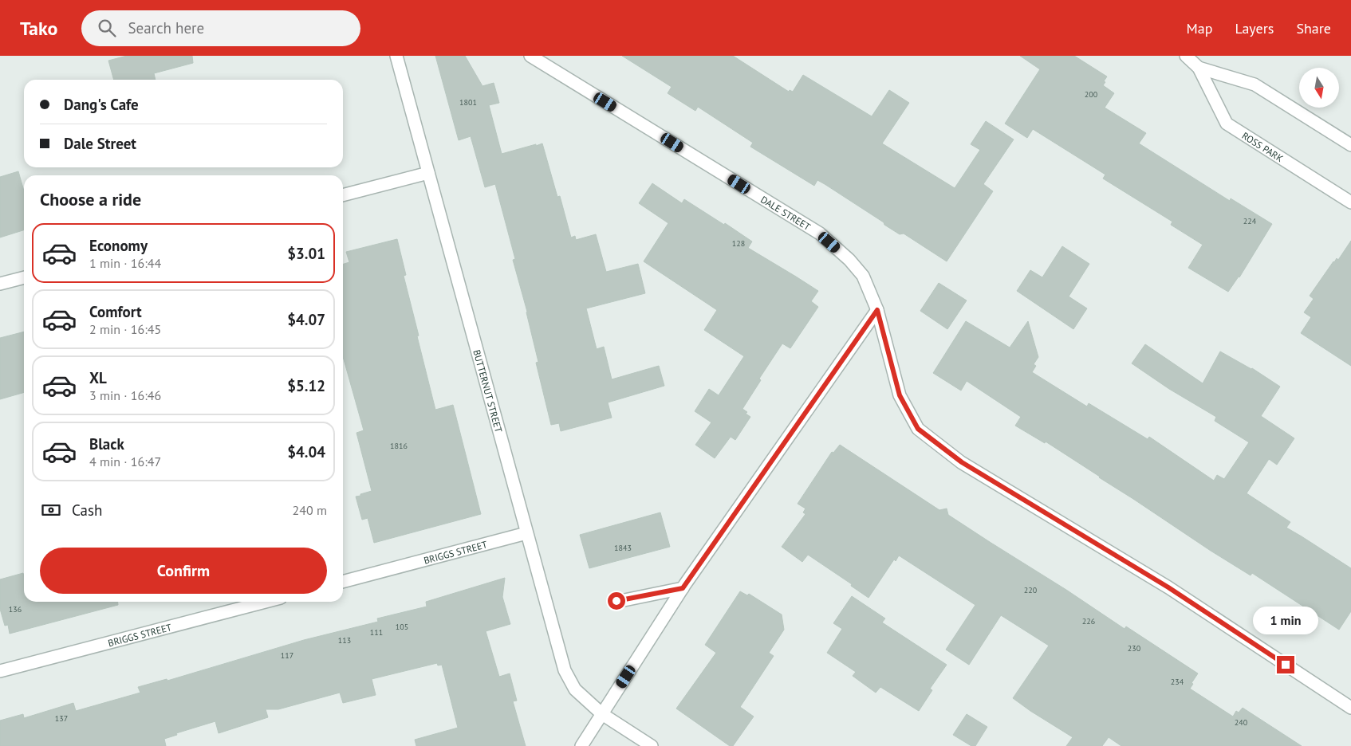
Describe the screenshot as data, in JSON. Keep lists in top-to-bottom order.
{
  "streets": {
    "street": [
      "ROSS PARK",
      "DALE STREET",
      "BUTTERNUT STREET",
      "BRIGGS STREET"
    ]
  },
  "crossings": [
    ["BUTTERNUT STREET", "BRIGGS STREET"]
  ],
  "house_numbers": [
    "200",
    "1801",
    "224",
    "128",
    "1816",
    "1843",
    "220",
    "136",
    "226",
    "105",
    "111",
    "113",
    "230",
    "117",
    "234",
    "137",
    "240"
  ],
  "north": "bottom",
  "page": {
    "header": "Tako",
    "search": "Search here",
    "nav": ["Map", "Layers", "Share"],
    "banner": ["Dang's Cafe", "Dale Street"],
    "heading": "Choose a ride",
    "list": [
      {
        "name": "Economy",
        "note": "1 min · 16:44",
        "value": "$3.01"
      },
      {
        "name": "Comfort",
        "note": "2 min · 16:45",
        "value": "$4.07"
      },
      {
        "name": "XL",
        "note": "3 min · 16:46",
        "value": "$5.12"
      },
      {
        "name": "Black",
        "note": "4 min · 16:47",
        "value": "$4.04"
      }
    ],
    "pay": ["Cash", "240 m"],
    "buttons": "Confirm",
    "bubble": "1 min"
  }
}
